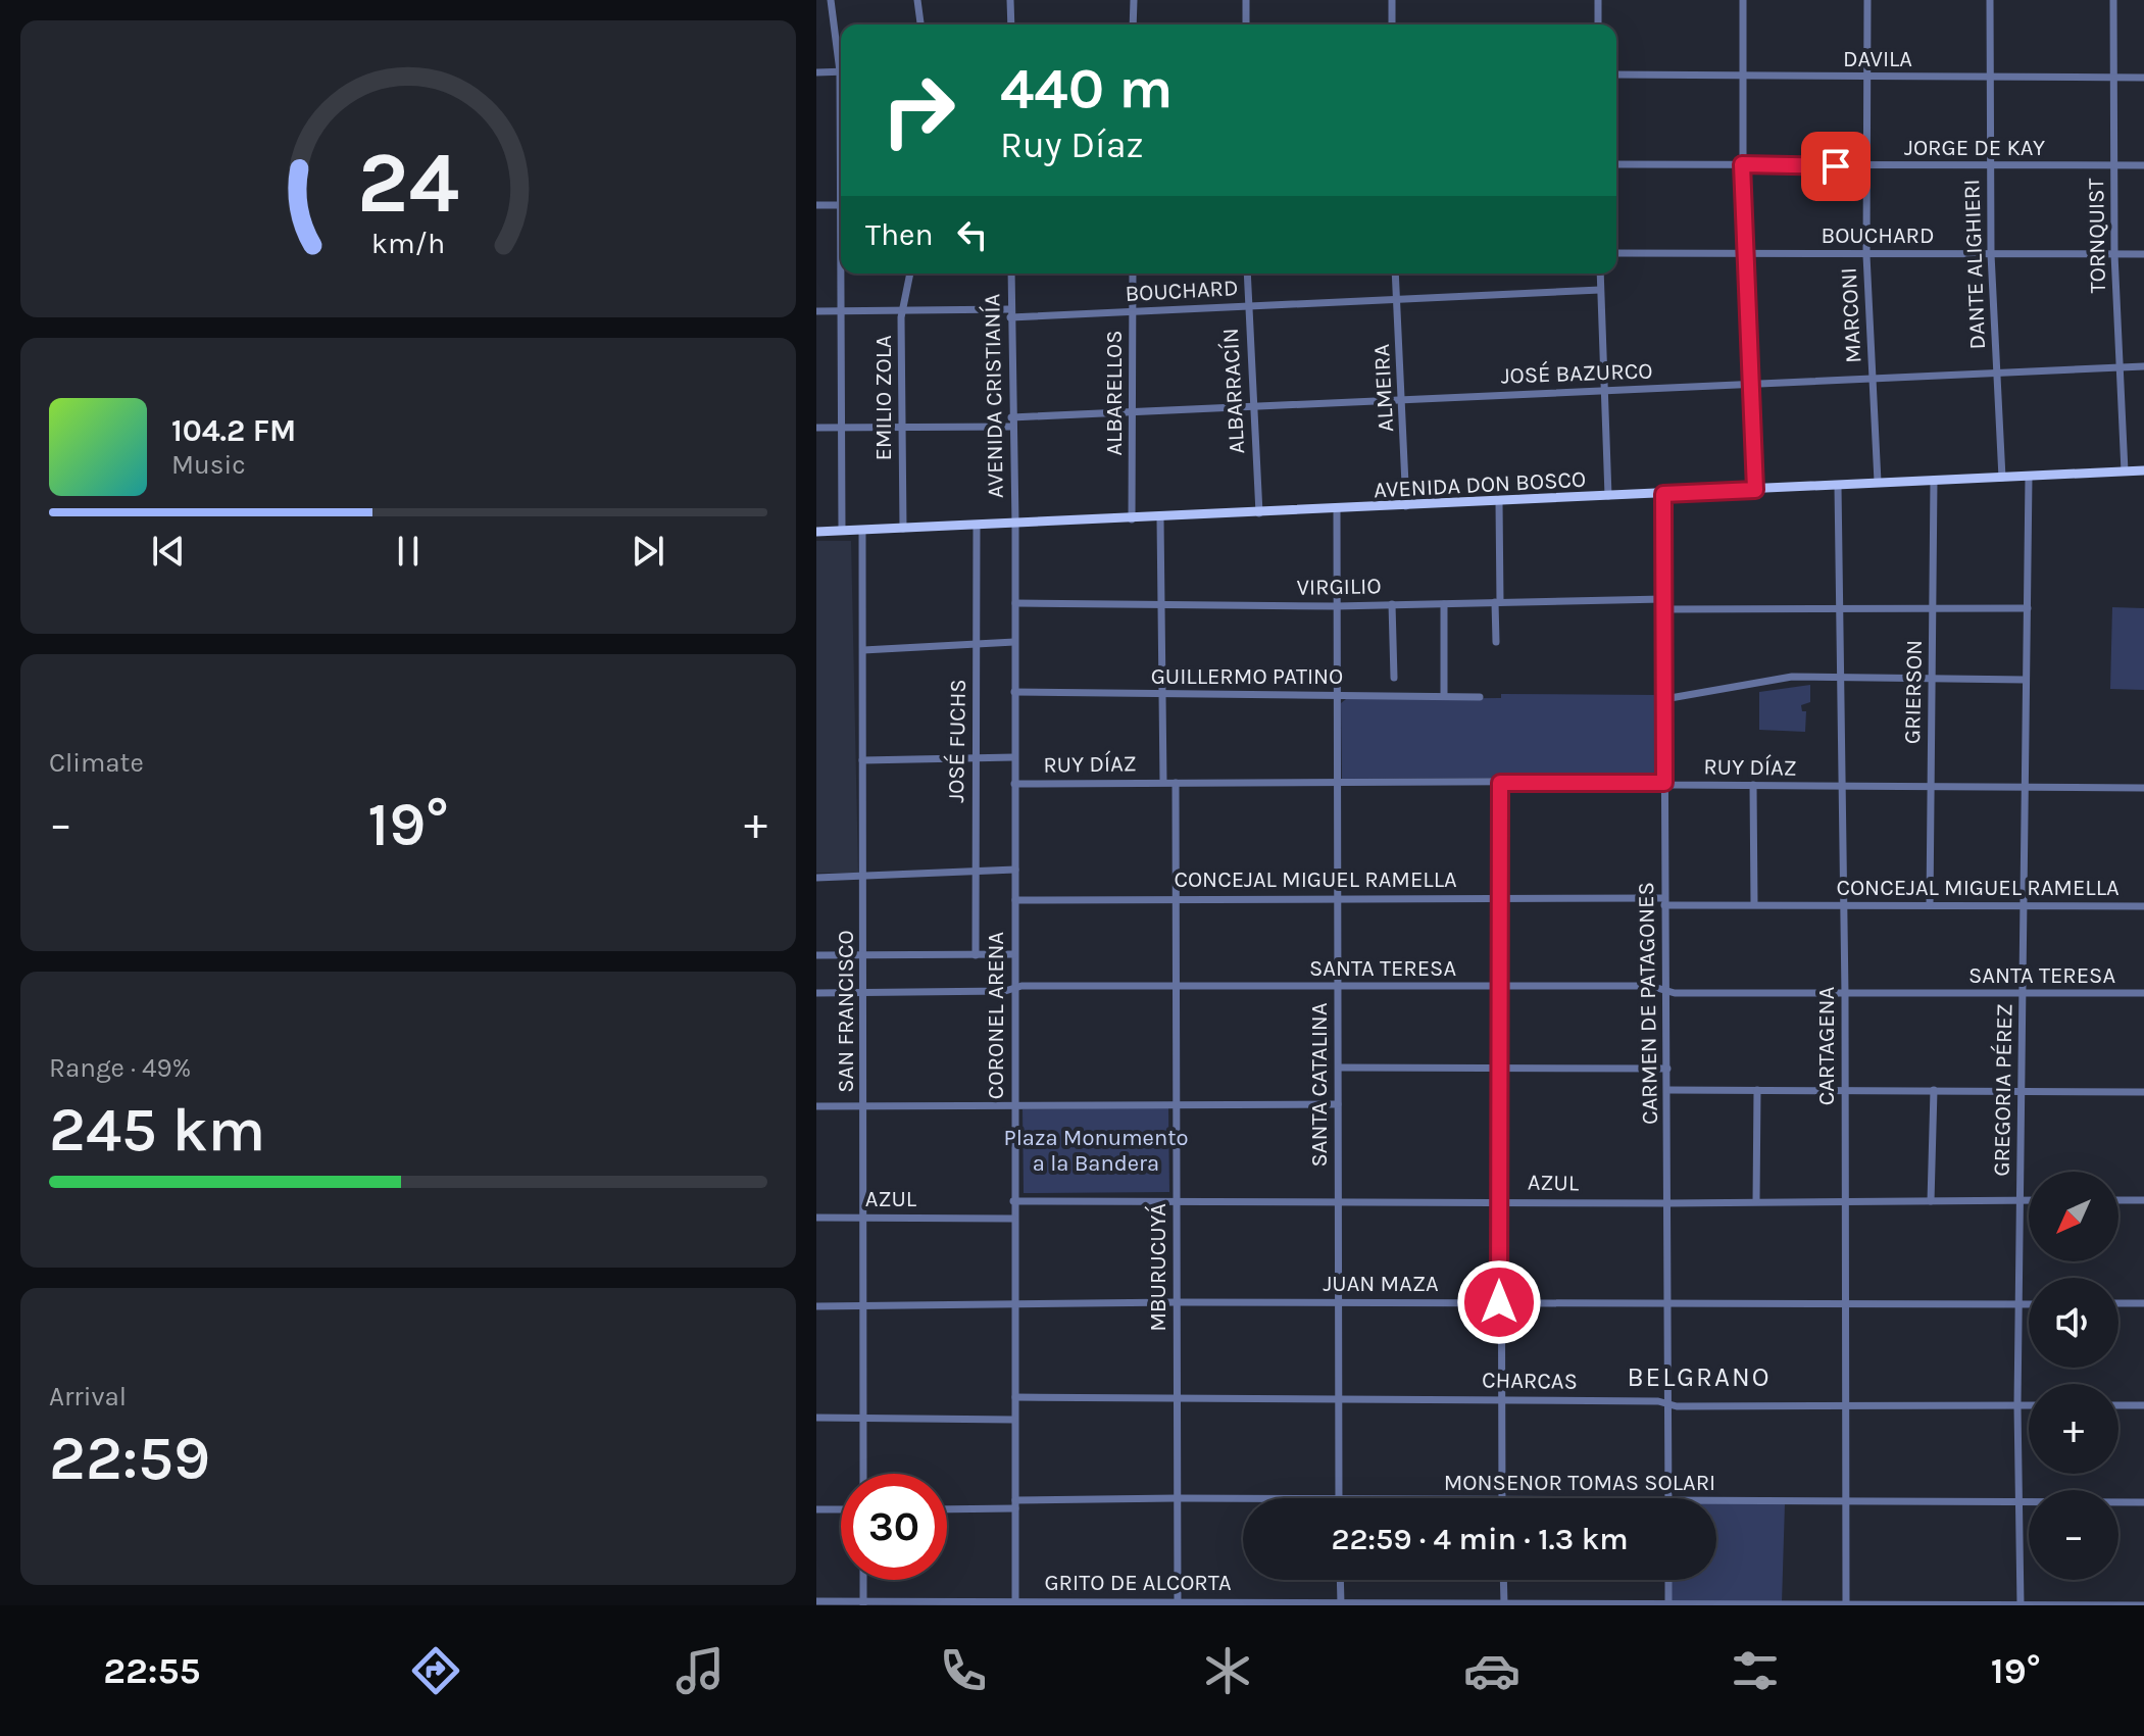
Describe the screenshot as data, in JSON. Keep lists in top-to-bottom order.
{
  "streets": {
    "main road": ["AVENIDA DON BOSCO"],
    "street": [
      "DAVILA",
      "JORGE DE KAY",
      "BOUCHARD",
      "TORNQUIST",
      "DANTE ALIGHIERI",
      "MARCONI",
      "JOSÉ BAZURCO",
      "ALMEIRA",
      "ALBARRACÍN",
      "ALBARELLOS",
      "AVENIDA CRISTIANÍA",
      "EMILIO ZOLA",
      "VIRGILIO",
      "GUILLERMO PATINO",
      "GRIERSON",
      "JOSÉ FUCHS",
      "RUY DÍAZ",
      "CONCEJAL MIGUEL RAMELLA",
      "SANTA TERESA",
      "CARMEN DE PATAGONES",
      "SAN FRANCISCO",
      "CORONEL ARENA",
      "CARTAGENA",
      "SANTA CATALINA",
      "GREGORIA PÉREZ",
      "AZUL",
      "MBURUCUYÁ",
      "JUAN MAZA",
      "CHARCAS",
      "MONSENOR TOMAS SOLARI",
      "GRITO DE ALCORTA"
    ]
  },
  "crossings": [
    ["DAVILA", "TORNQUIST"],
    ["DAVILA", "DANTE ALIGHIERI"],
    ["DAVILA", "MARCONI"],
    ["JORGE DE KAY", "TORNQUIST"],
    ["JORGE DE KAY", "DANTE ALIGHIERI"],
    ["JORGE DE KAY", "MARCONI"],
    ["BOUCHARD", "TORNQUIST"],
    ["BOUCHARD", "DANTE ALIGHIERI"],
    ["BOUCHARD", "MARCONI"],
    ["BOUCHARD", "ALMEIRA"],
    ["BOUCHARD", "ALBARRACÍN"],
    ["BOUCHARD", "ALBARELLOS"],
    ["BOUCHARD", "AVENIDA CRISTIANÍA"],
    ["BOUCHARD", "EMILIO ZOLA"],
    ["TORNQUIST", "JOSÉ BAZURCO"],
    ["TORNQUIST", "AVENIDA DON BOSCO"],
    ["DANTE ALIGHIERI", "JOSÉ BAZURCO"],
    ["DANTE ALIGHIERI", "AVENIDA DON BOSCO"],
    ["MARCONI", "JOSÉ BAZURCO"],
    ["MARCONI", "AVENIDA DON BOSCO"],
    ["JOSÉ BAZURCO", "ALMEIRA"],
    ["JOSÉ BAZURCO", "ALBARRACÍN"],
    ["JOSÉ BAZURCO", "ALBARELLOS"],
    ["JOSÉ BAZURCO", "AVENIDA CRISTIANÍA"],
    ["ALMEIRA", "AVENIDA DON BOSCO"],
    ["ALBARRACÍN", "AVENIDA DON BOSCO"],
    ["ALBARELLOS", "AVENIDA DON BOSCO"],
    ["AVENIDA CRISTIANÍA", "AVENIDA DON BOSCO"],
    ["AVENIDA CRISTIANÍA", "CORONEL ARENA"],
    ["EMILIO ZOLA", "AVENIDA DON BOSCO"],
    ["AVENIDA DON BOSCO", "GRIERSON"],
    ["AVENIDA DON BOSCO", "JOSÉ FUCHS"],
    ["AVENIDA DON BOSCO", "CARMEN DE PATAGONES"],
    ["AVENIDA DON BOSCO", "SAN FRANCISCO"],
    ["AVENIDA DON BOSCO", "CORONEL ARENA"],
    ["AVENIDA DON BOSCO", "CARTAGENA"],
    ["AVENIDA DON BOSCO", "SANTA CATALINA"],
    ["AVENIDA DON BOSCO", "GREGORIA PÉREZ"],
    ["VIRGILIO", "CARMEN DE PATAGONES"],
    ["VIRGILIO", "CORONEL ARENA"],
    ["VIRGILIO", "SANTA CATALINA"],
    ["GUILLERMO PATINO", "CORONEL ARENA"],
    ["GUILLERMO PATINO", "SANTA CATALINA"],
    ["GRIERSON", "RUY DÍAZ"],
    ["GRIERSON", "CONCEJAL MIGUEL RAMELLA"],
    ["RUY DÍAZ", "CARMEN DE PATAGONES"],
    ["RUY DÍAZ", "CORONEL ARENA"],
    ["RUY DÍAZ", "CARTAGENA"],
    ["RUY DÍAZ", "SANTA CATALINA"],
    ["RUY DÍAZ", "GREGORIA PÉREZ"],
    ["RUY DÍAZ", "MBURUCUYÁ"],
    ["CONCEJAL MIGUEL RAMELLA", "CARMEN DE PATAGONES"],
    ["CONCEJAL MIGUEL RAMELLA", "CORONEL ARENA"],
    ["CONCEJAL MIGUEL RAMELLA", "CARTAGENA"],
    ["CONCEJAL MIGUEL RAMELLA", "SANTA CATALINA"],
    ["CONCEJAL MIGUEL RAMELLA", "GREGORIA PÉREZ"],
    ["CONCEJAL MIGUEL RAMELLA", "MBURUCUYÁ"],
    ["SANTA TERESA", "CARMEN DE PATAGONES"],
    ["SANTA TERESA", "SAN FRANCISCO"],
    ["SANTA TERESA", "CORONEL ARENA"],
    ["SANTA TERESA", "CARTAGENA"],
    ["SANTA TERESA", "SANTA CATALINA"],
    ["SANTA TERESA", "GREGORIA PÉREZ"],
    ["SANTA TERESA", "MBURUCUYÁ"],
    ["CARMEN DE PATAGONES", "AZUL"],
    ["CARMEN DE PATAGONES", "JUAN MAZA"],
    ["CARMEN DE PATAGONES", "CHARCAS"],
    ["SAN FRANCISCO", "AZUL"],
    ["SAN FRANCISCO", "JUAN MAZA"],
    ["CORONEL ARENA", "AZUL"],
    ["CORONEL ARENA", "JUAN MAZA"],
    ["CORONEL ARENA", "CHARCAS"],
    ["CORONEL ARENA", "MONSENOR TOMAS SOLARI"],
    ["CORONEL ARENA", "GRITO DE ALCORTA"],
    ["CARTAGENA", "AZUL"],
    ["CARTAGENA", "JUAN MAZA"],
    ["CARTAGENA", "CHARCAS"],
    ["CARTAGENA", "MONSENOR TOMAS SOLARI"],
    ["CARTAGENA", "GRITO DE ALCORTA"],
    ["SANTA CATALINA", "AZUL"],
    ["SANTA CATALINA", "JUAN MAZA"],
    ["SANTA CATALINA", "CHARCAS"],
    ["GREGORIA PÉREZ", "AZUL"],
    ["GREGORIA PÉREZ", "JUAN MAZA"],
    ["GREGORIA PÉREZ", "CHARCAS"],
    ["GREGORIA PÉREZ", "MONSENOR TOMAS SOLARI"],
    ["GREGORIA PÉREZ", "GRITO DE ALCORTA"],
    ["AZUL", "MBURUCUYÁ"],
    ["MBURUCUYÁ", "JUAN MAZA"],
    ["MBURUCUYÁ", "CHARCAS"],
    ["MBURUCUYÁ", "MONSENOR TOMAS SOLARI"],
    ["MBURUCUYÁ", "GRITO DE ALCORTA"]
  ],
  "districts": ["BELGRANO"],
  "parks": ["Plaza Monumento a la Bandera"],
  "north": "bottom left",
  "page": {
    "turn": ["440 m", "Ruy Díaz"],
    "then": "Then",
    "song": ["104.2 FM", "Music"],
    "tile": [
      "Climate",
      ["Range · 49%", "245 km"],
      ["Arrival", "22:59"]
    ],
    "heat": ["−", "19°", "+"],
    "map_buttons": ["+", "−"],
    "limit": "30",
    "trip": "22:59 · 4 min · 1.3 km",
    "tabs": ["22:55", "19°"],
    "gauge": ["24", "km/h"]
  }
}
